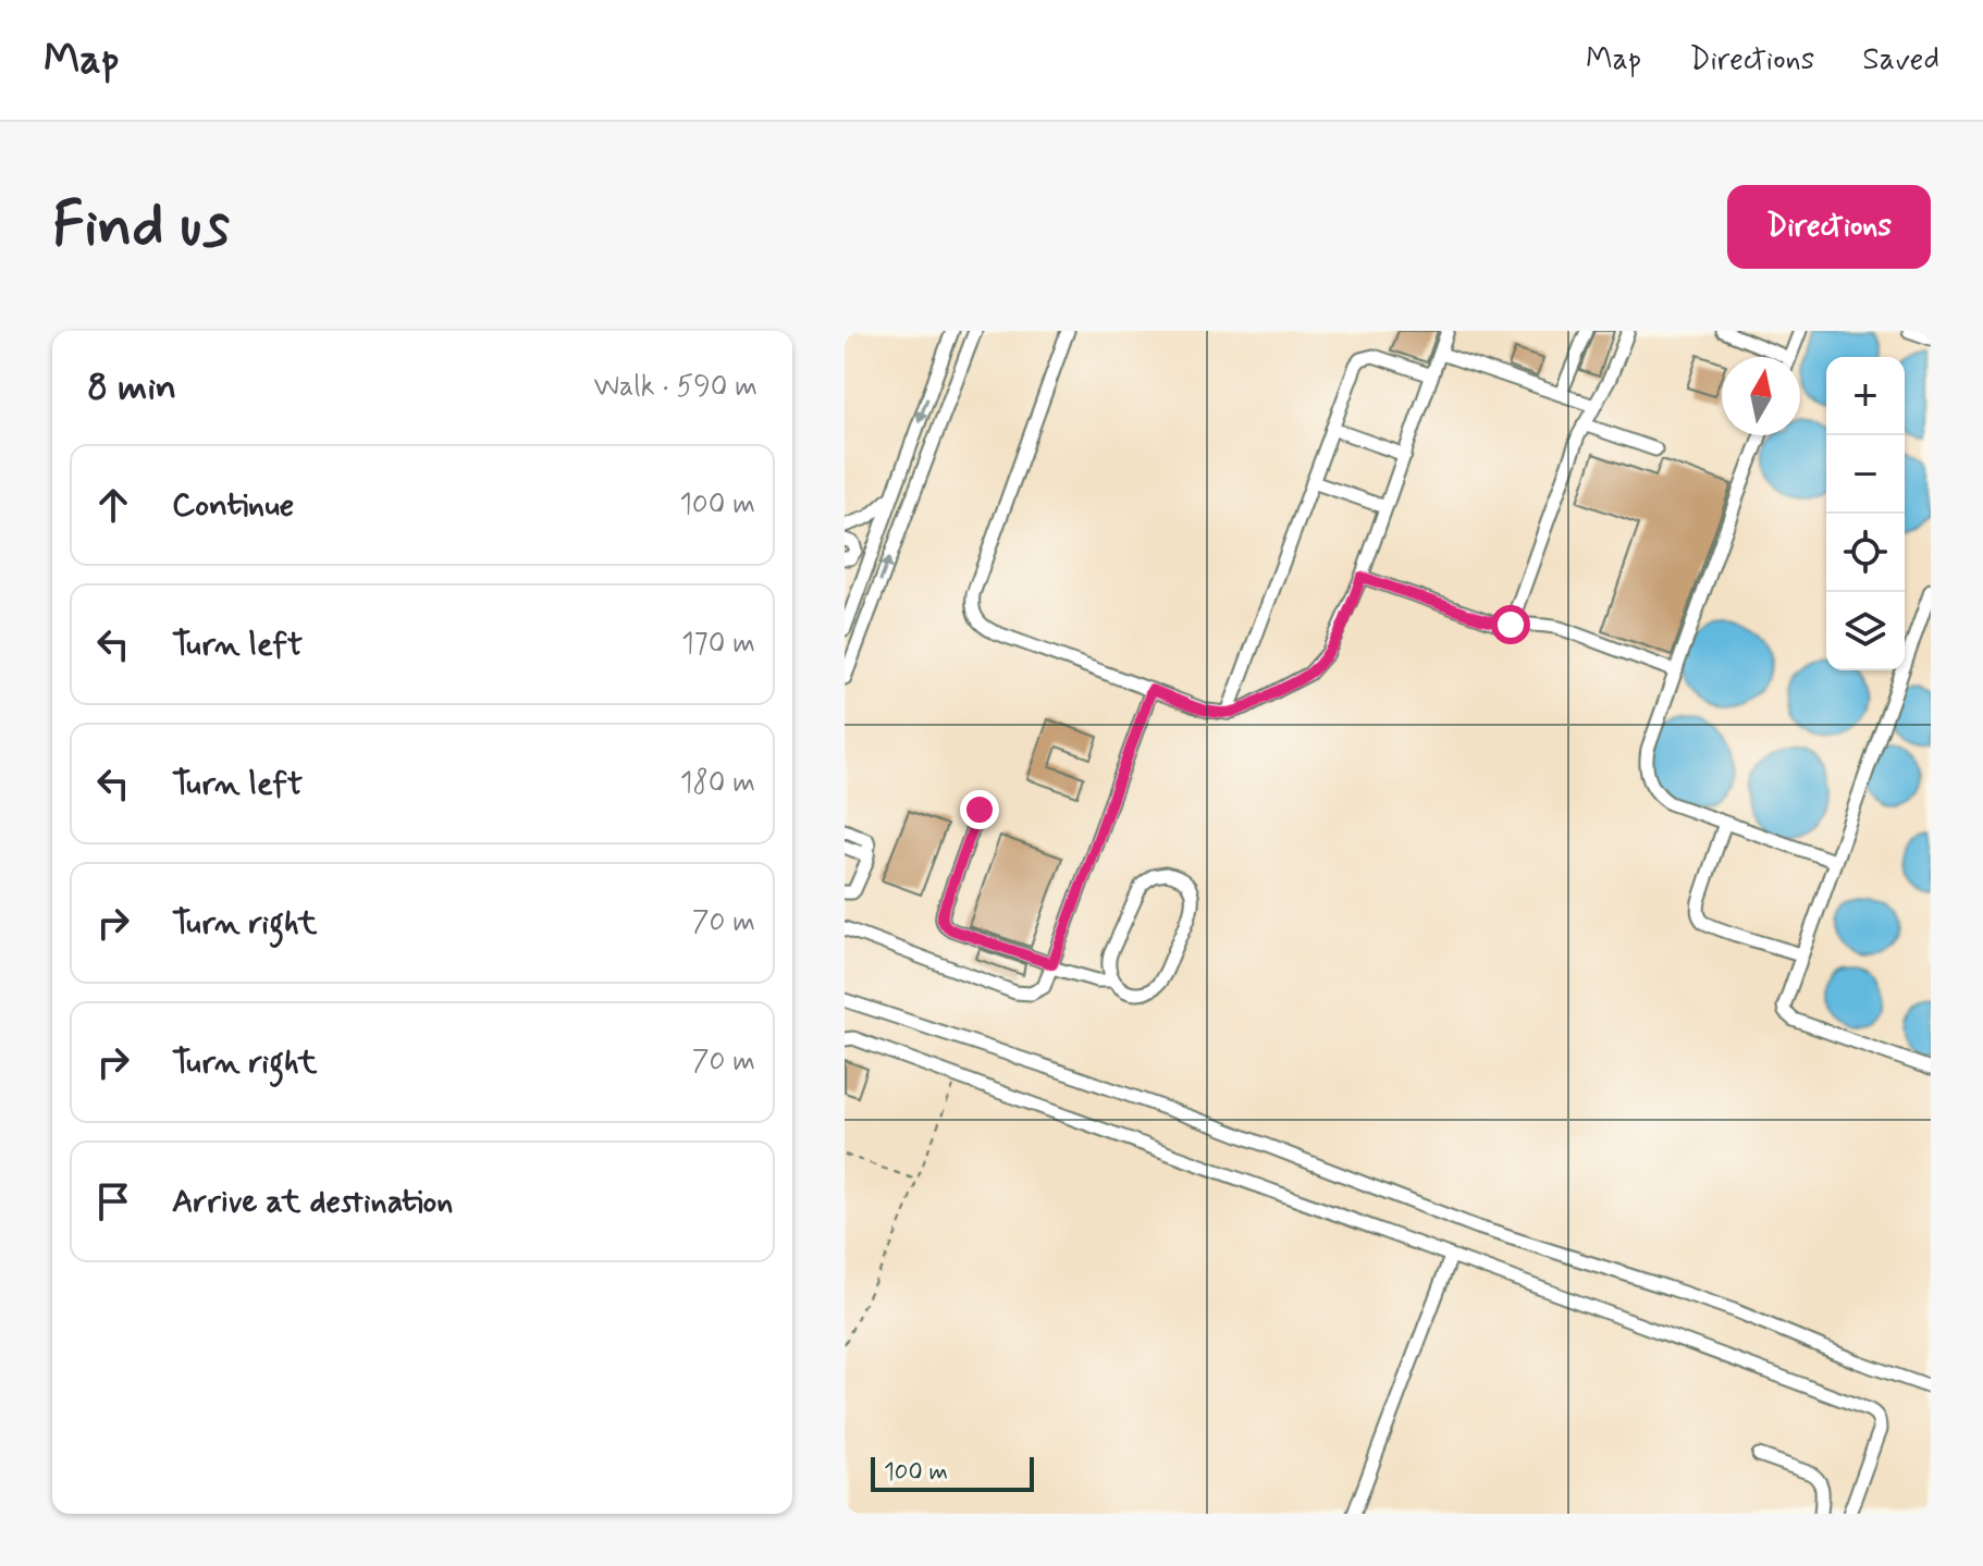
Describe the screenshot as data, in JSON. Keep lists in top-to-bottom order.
{
  "scale_bar": "100 m",
  "north": "top",
  "page": {
    "header": "Map",
    "nav": ["Map", "Directions", "Saved"],
    "buttons": "Directions",
    "title": "Find us",
    "heading": ["8 min", "Walk · 590 m"],
    "map_buttons": ["+", "−"],
    "list": [
      ["Continue", "100 m"],
      ["Turn left", "170 m"],
      ["Turn left", "180 m"],
      ["Turn right", "70 m"],
      ["Turn right", "70 m"],
      "Arrive at destination"
    ],
    "scale": "100 m"
  }
}
